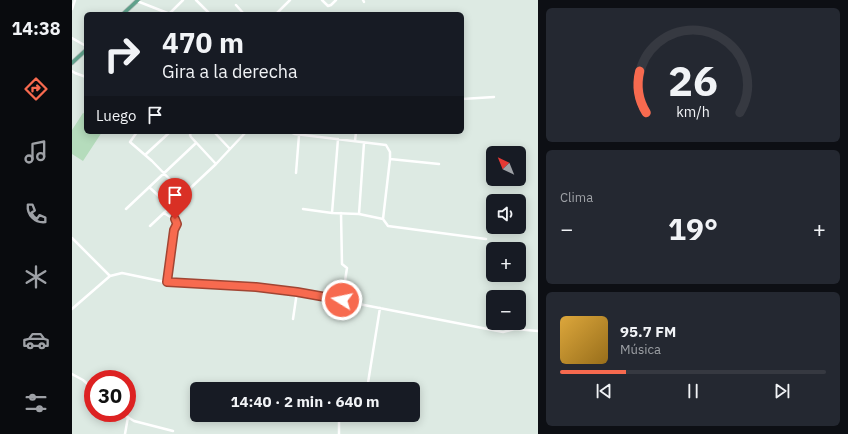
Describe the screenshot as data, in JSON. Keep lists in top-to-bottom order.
{
  "north": "top left",
  "page": {
    "tabs": "14:38",
    "turn": ["470 m", "Gira a la derecha"],
    "then": "Luego",
    "map_buttons": ["+", "−"],
    "tile": "Clima",
    "heat": ["−", "19°", "+"],
    "song": ["95.7 FM", "Música"],
    "limit": "30",
    "trip": "14:40 · 2 min · 640 m",
    "gauge": ["26", "km/h"]
  }
}
